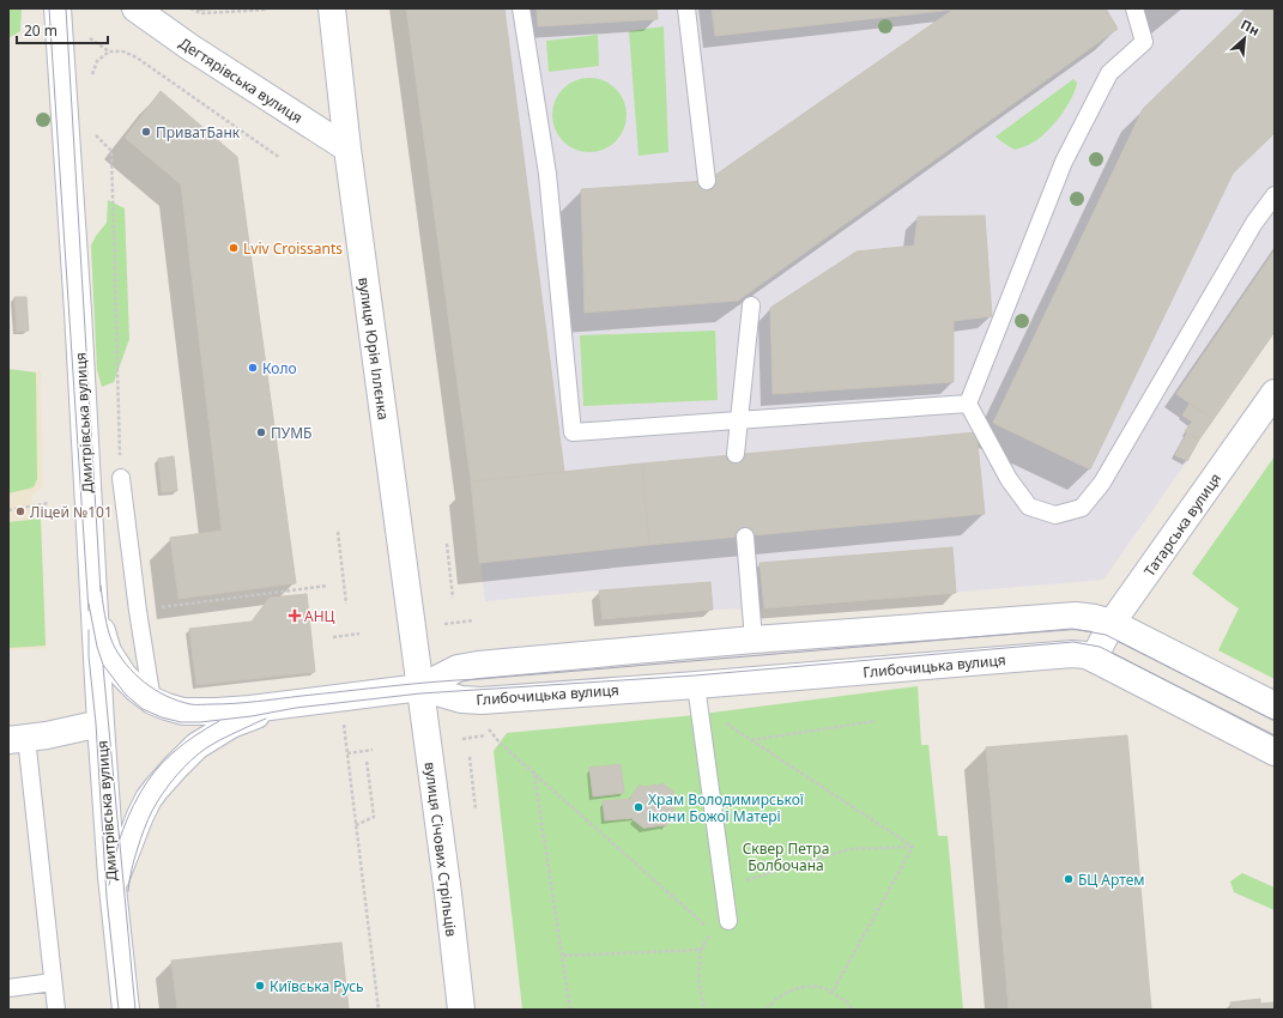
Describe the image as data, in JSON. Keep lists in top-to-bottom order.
{
  "streets": {
    "main road": [
      "Дегтярівська вулиця",
      "вулиця Юрія Іллєнка",
      "Дмитрівська вулиця",
      "Татарська вулиця",
      "Глибочицька вулиця",
      "вулиця Січових Стрільців"
    ]
  },
  "crossings": [
    ["Дегтярівська вулиця", "вулиця Юрія Іллєнка"],
    ["вулиця Юрія Іллєнка", "Глибочицька вулиця"],
    ["вулиця Юрія Іллєнка", "вулиця Січових Стрільців"],
    ["Татарська вулиця", "Глибочицька вулиця"],
    ["Глибочицька вулиця", "вулиця Січових Стрільців"]
  ],
  "parks": ["Сквер Петра Болбочана"],
  "places": {
    "other": [
      "ПриватБанк",
      "Lviv Croissants",
      "Коло",
      "ПУМБ",
      "Ліцей №101",
      "Храм Володимирської ікони Божої Матері",
      "БЦ Артем",
      "Київська Русь"
    ],
    "health": ["АНЦ"]
  },
  "scale_bar": "20 m",
  "north": "top right"
}
